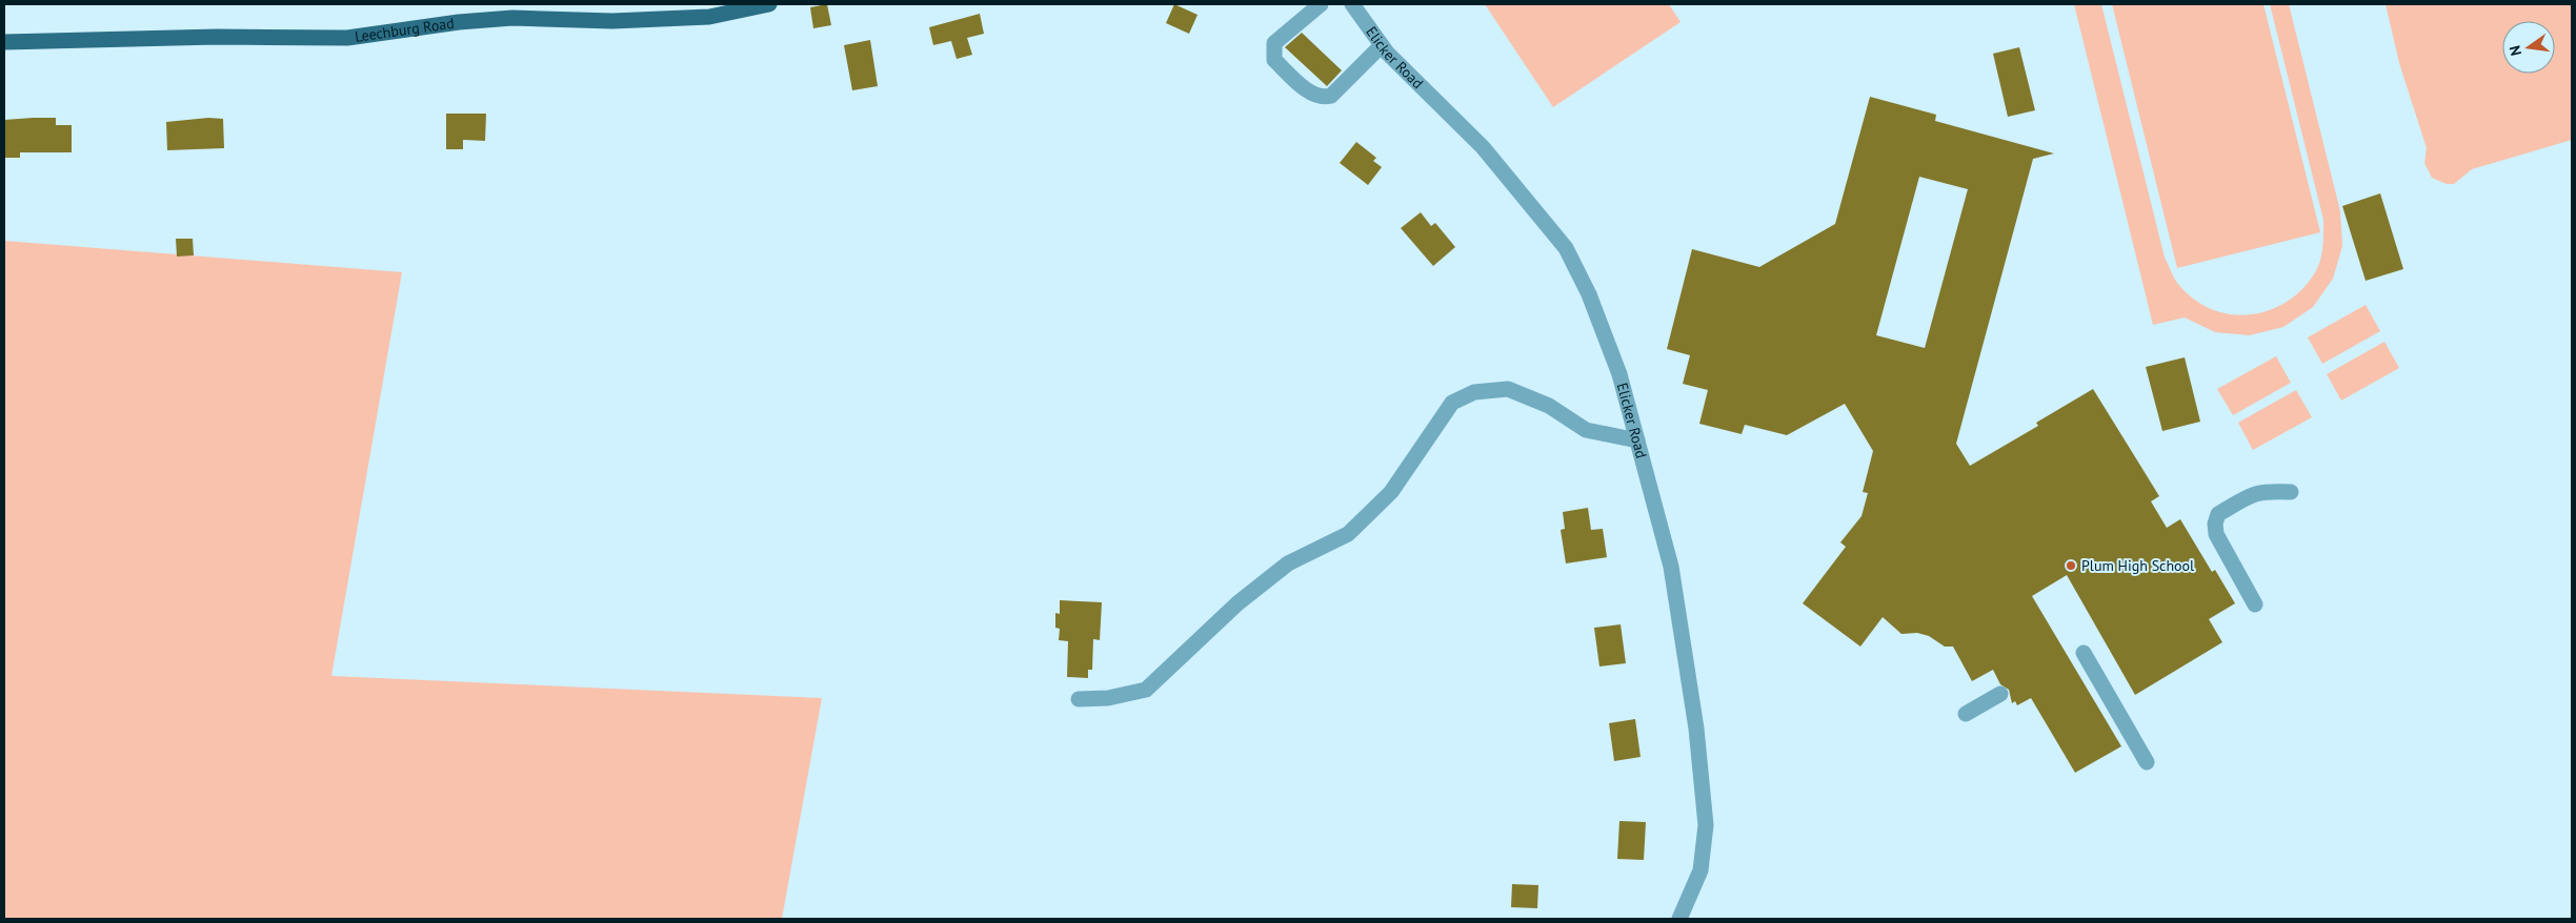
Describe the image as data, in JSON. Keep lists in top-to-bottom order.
{
  "streets": {
    "main road": ["Leechburg Road"],
    "street": ["Elicker Road"]
  },
  "places": ["Plum High School"],
  "north": "left"
}
